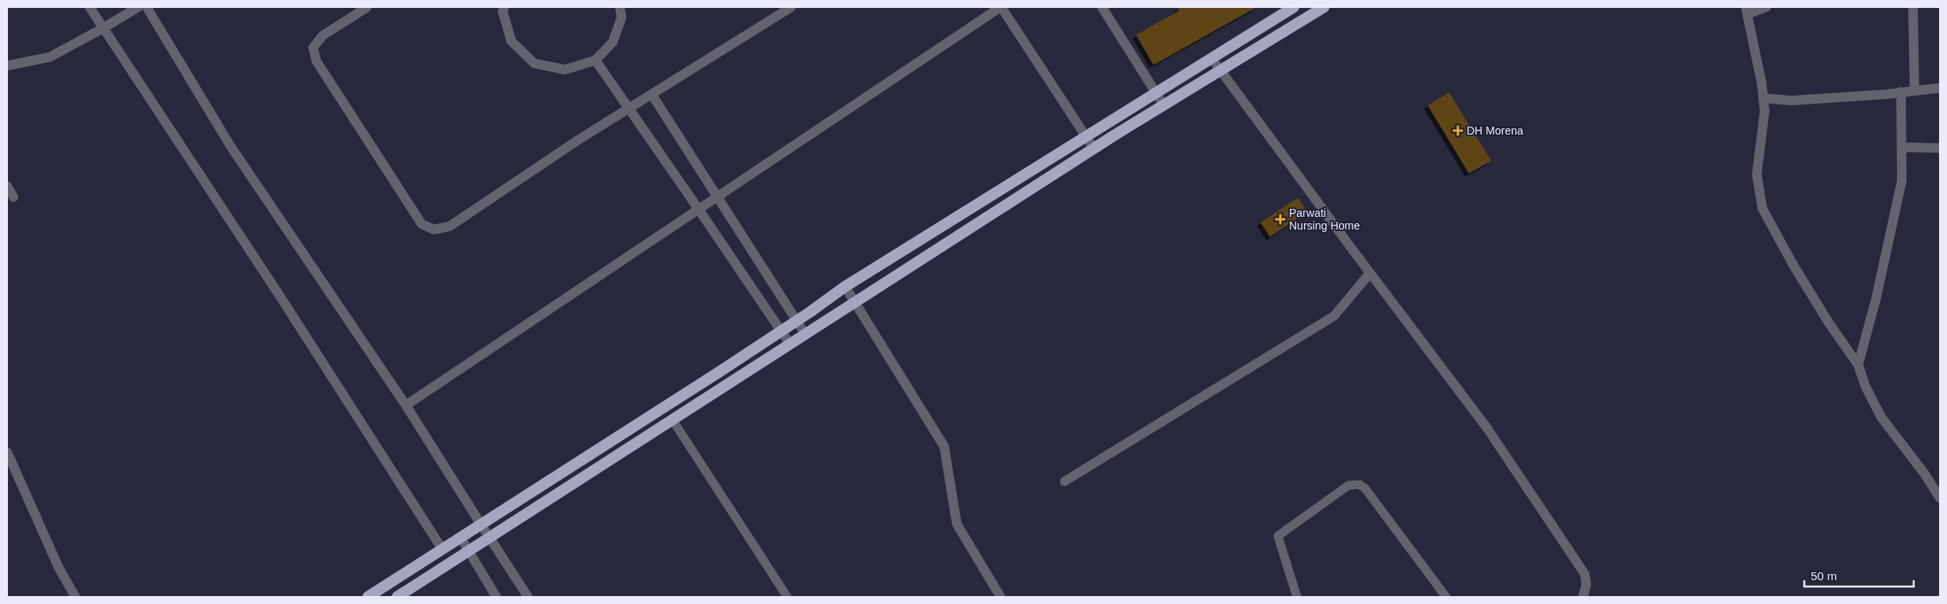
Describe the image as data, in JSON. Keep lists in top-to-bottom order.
{
  "places": {
    "health": ["DH Morena", "Parwati Nursing Home"]
  },
  "scale_bar": "50 m"
}
